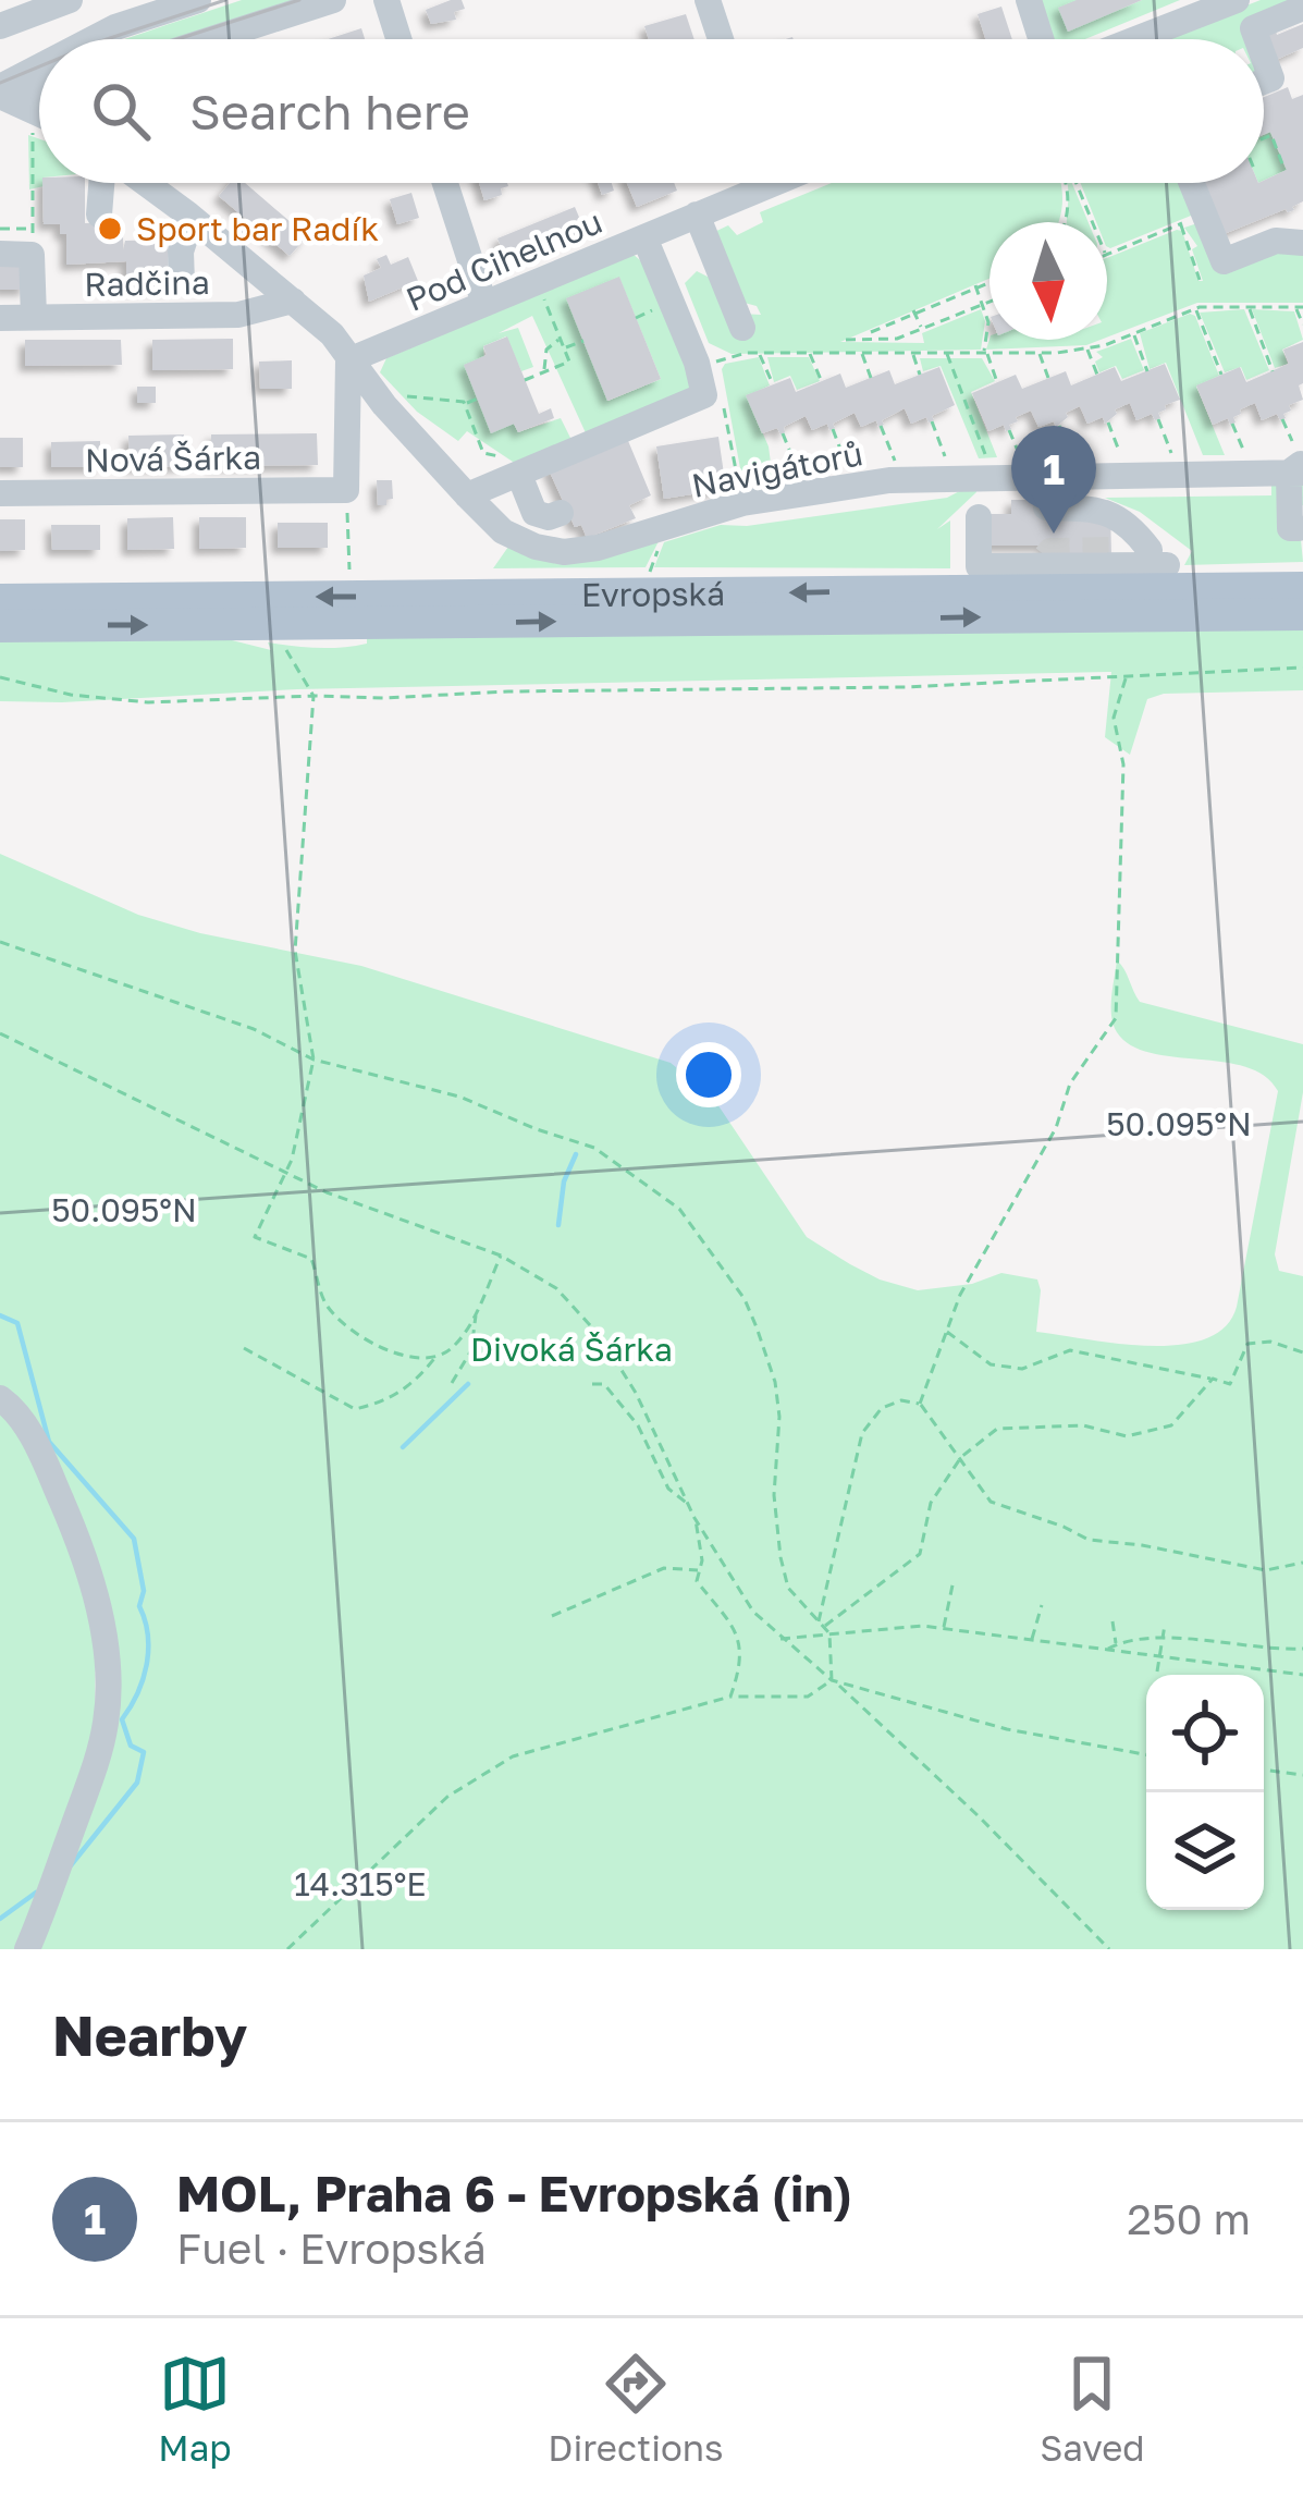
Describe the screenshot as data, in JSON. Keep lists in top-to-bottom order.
{
  "streets": {
    "main road": ["Evropská"],
    "street": [
      "Pod Cihelnou",
      "Radčina",
      "Nová Šárka",
      "Navigátorů"
    ]
  },
  "crossings": [
    ["Pod Cihelnou", "Navigátorů"],
    ["Radčina", "Navigátorů"]
  ],
  "parks": ["Divoká Šárka"],
  "places": ["Sport bar Radík"],
  "north": "bottom",
  "page": {
    "search": "Search here",
    "pins": "1",
    "heading": "Nearby",
    "list": [
      {
        "mark": "1",
        "name": "MOL, Praha 6 - Evropská (in)",
        "note": "Fuel · Evropská",
        "value": "250 m"
      }
    ],
    "nav": ["Map", "Directions", "Saved"]
  },
  "coordinates": ["50.095°N", "14.315°E"]
}
